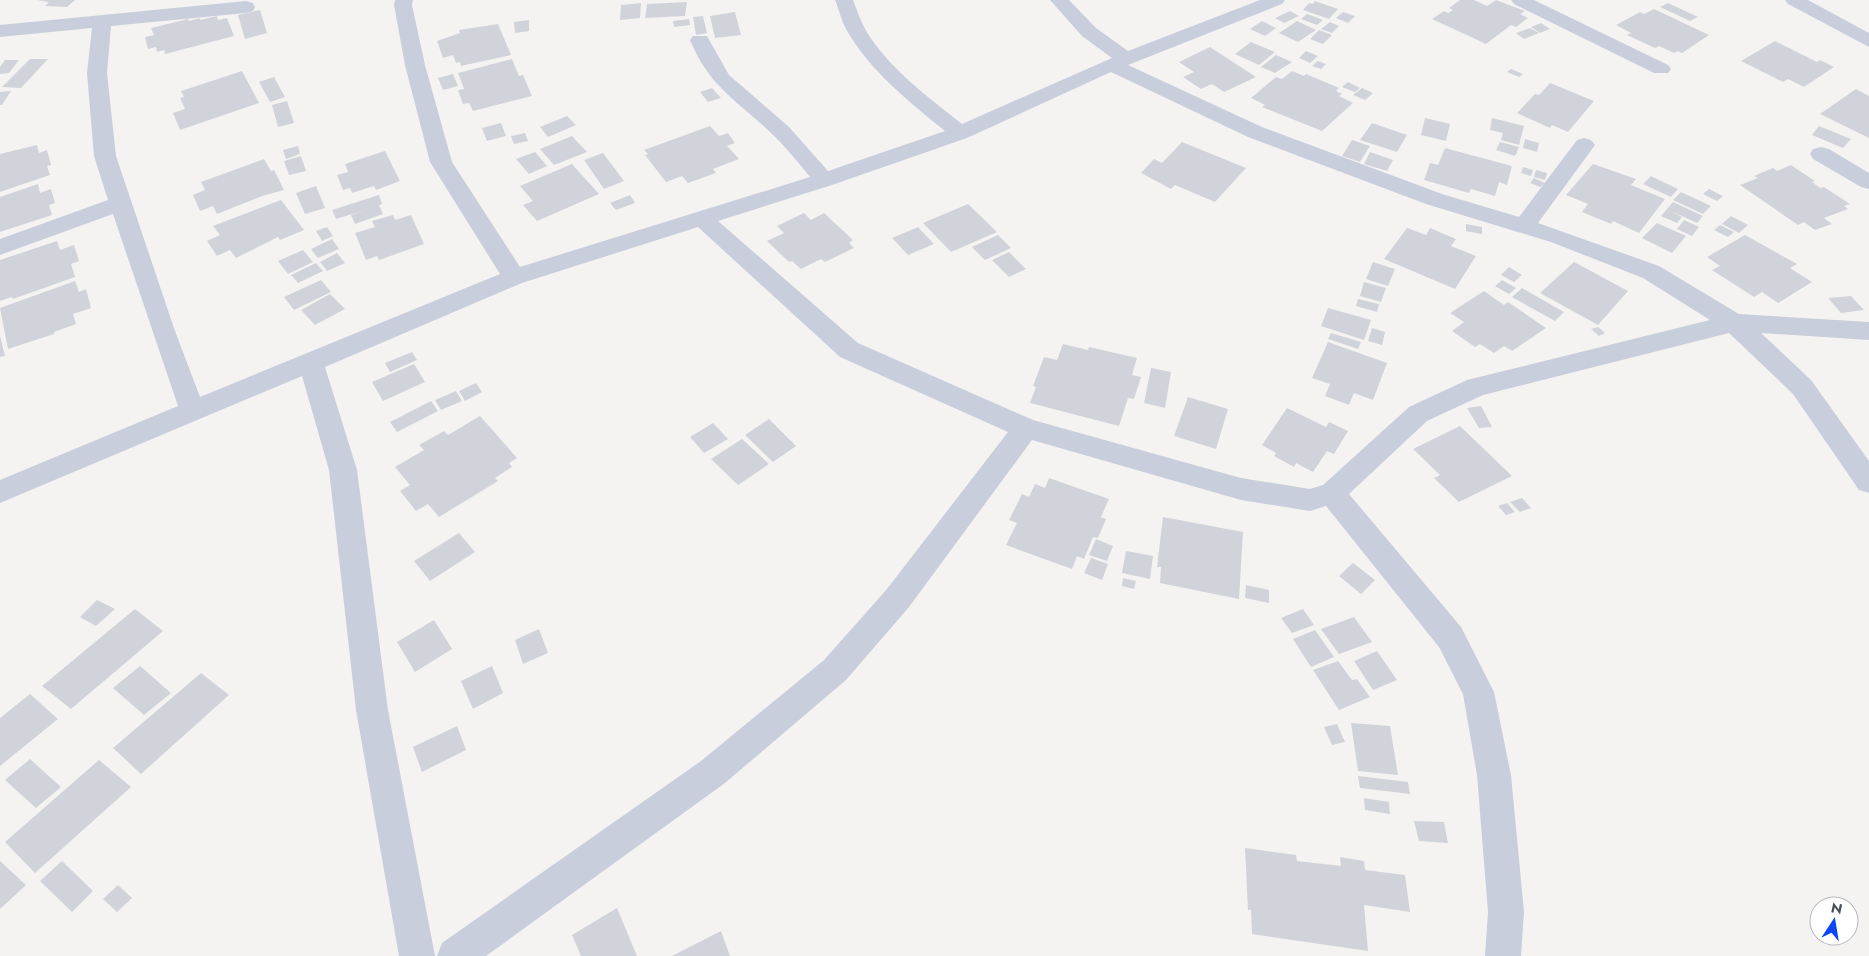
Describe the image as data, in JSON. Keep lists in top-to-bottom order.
{
  "north": "top"
}
